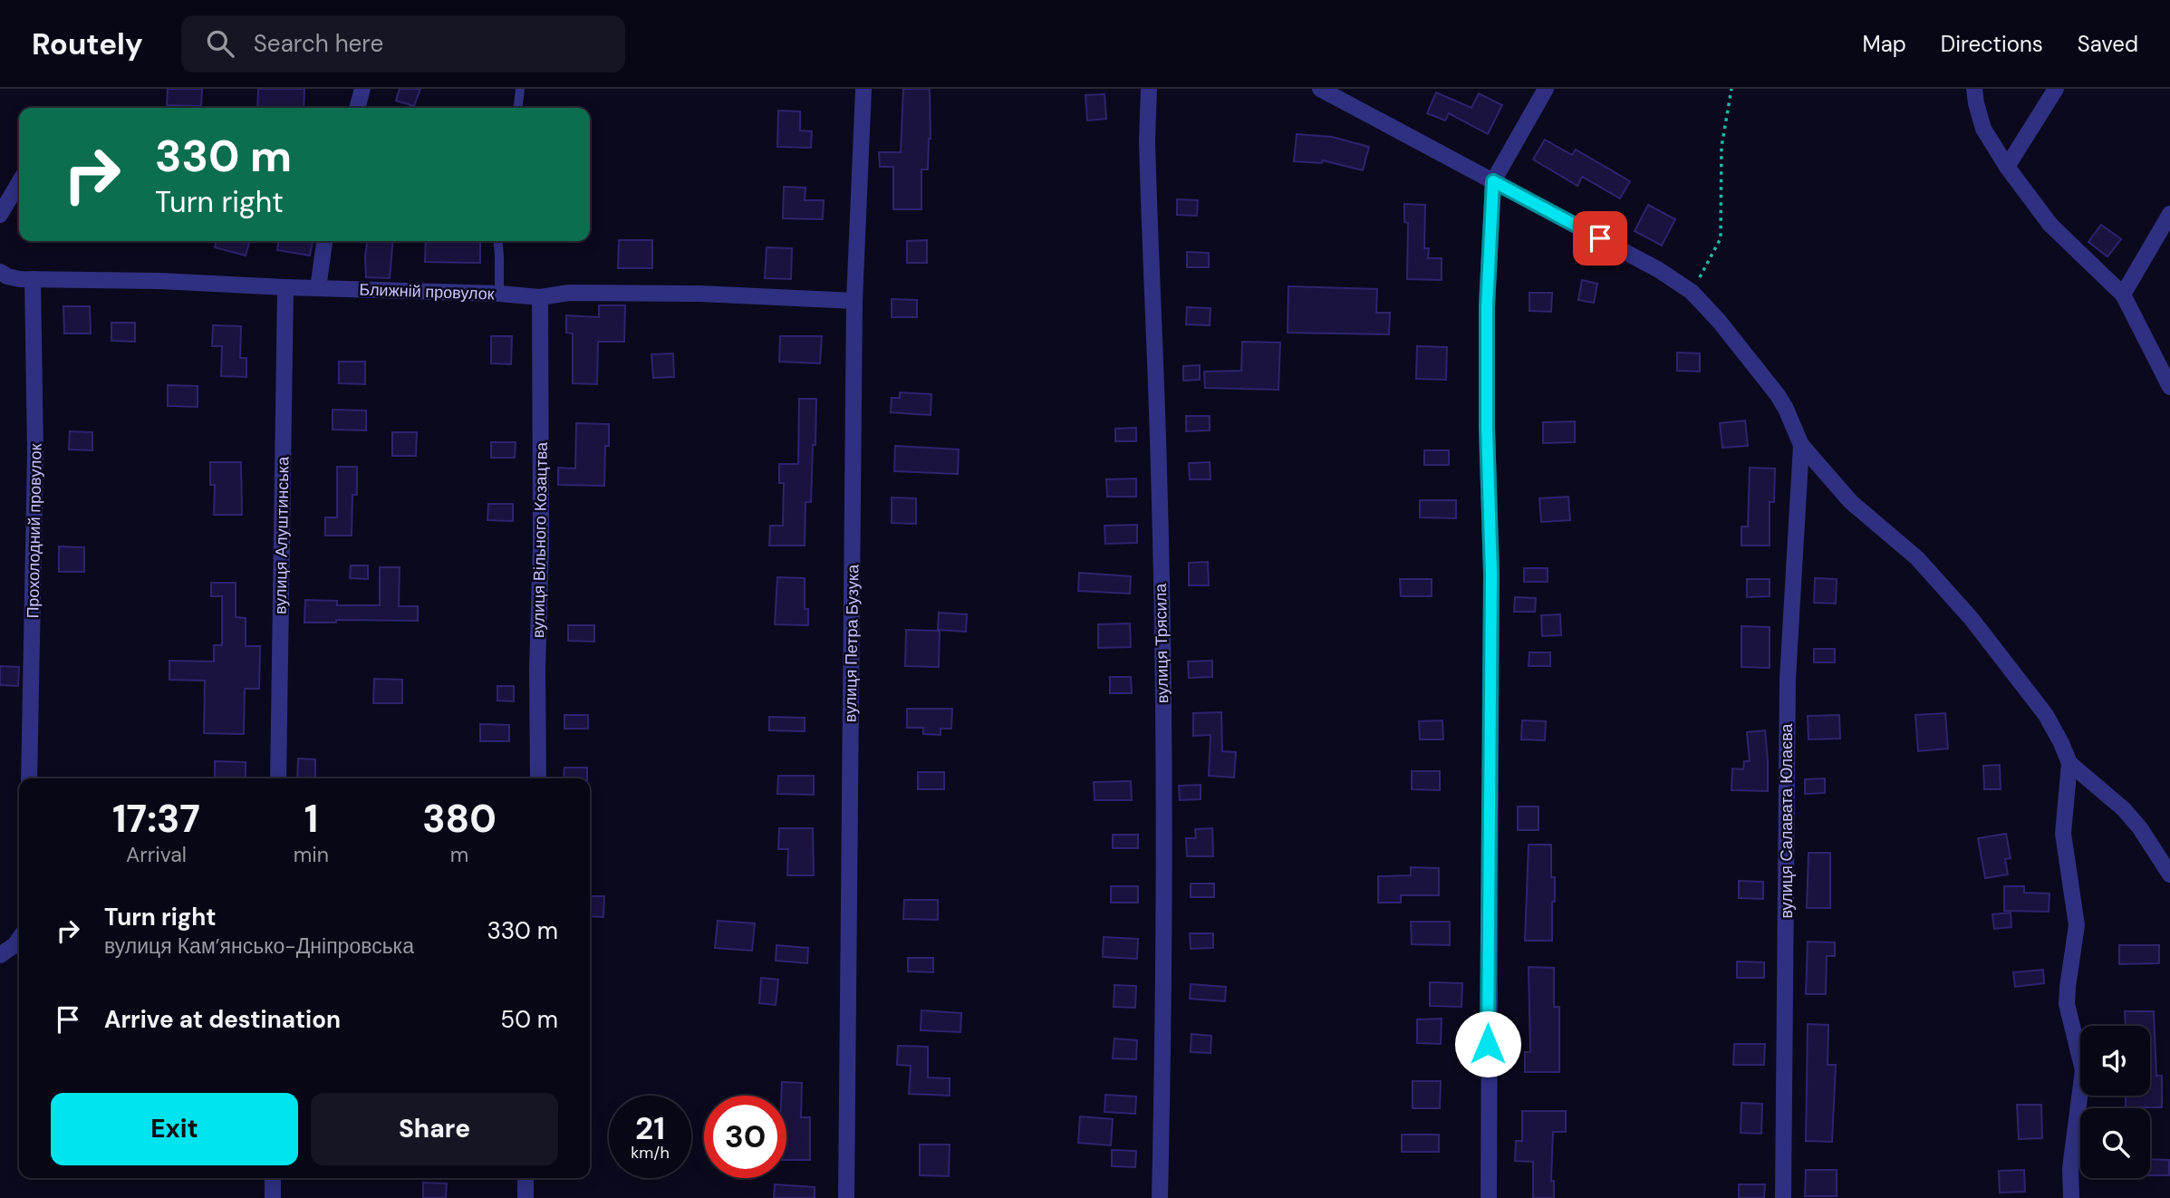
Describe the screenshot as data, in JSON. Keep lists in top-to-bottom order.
{
  "streets": {
    "street": [
      "Ближній провулок",
      "Прохолодний провулок",
      "вулиця Алуштинська",
      "вулиця Вільного Козацтва",
      "вулиця Петра Бузука",
      "вулиця Трясила",
      "вулиця Салавата Юлаєва"
    ]
  },
  "crossings": [
    ["Ближній провулок", "Прохолодний провулок"],
    ["Ближній провулок", "вулиця Алуштинська"],
    ["Ближній провулок", "вулиця Вільного Козацтва"],
    ["Ближній провулок", "вулиця Петра Бузука"]
  ],
  "page": {
    "header": "Routely",
    "search": "Search here",
    "nav": ["Map", "Directions", "Saved"],
    "turn": ["330 m", "Turn right"],
    "eta": [
      "17:37",
      "Arrival",
      "1",
      "min",
      "380",
      "m"
    ],
    "list": [
      {
        "name": "Turn right",
        "note": "вулиця Кам’янсько-Дніпровська",
        "value": "330 m"
      },
      {
        "name": "Arrive at destination",
        "value": "50 m"
      }
    ],
    "buttons": ["Exit", "Share"],
    "speed": "21 km/h",
    "limit": "30"
  }
}
